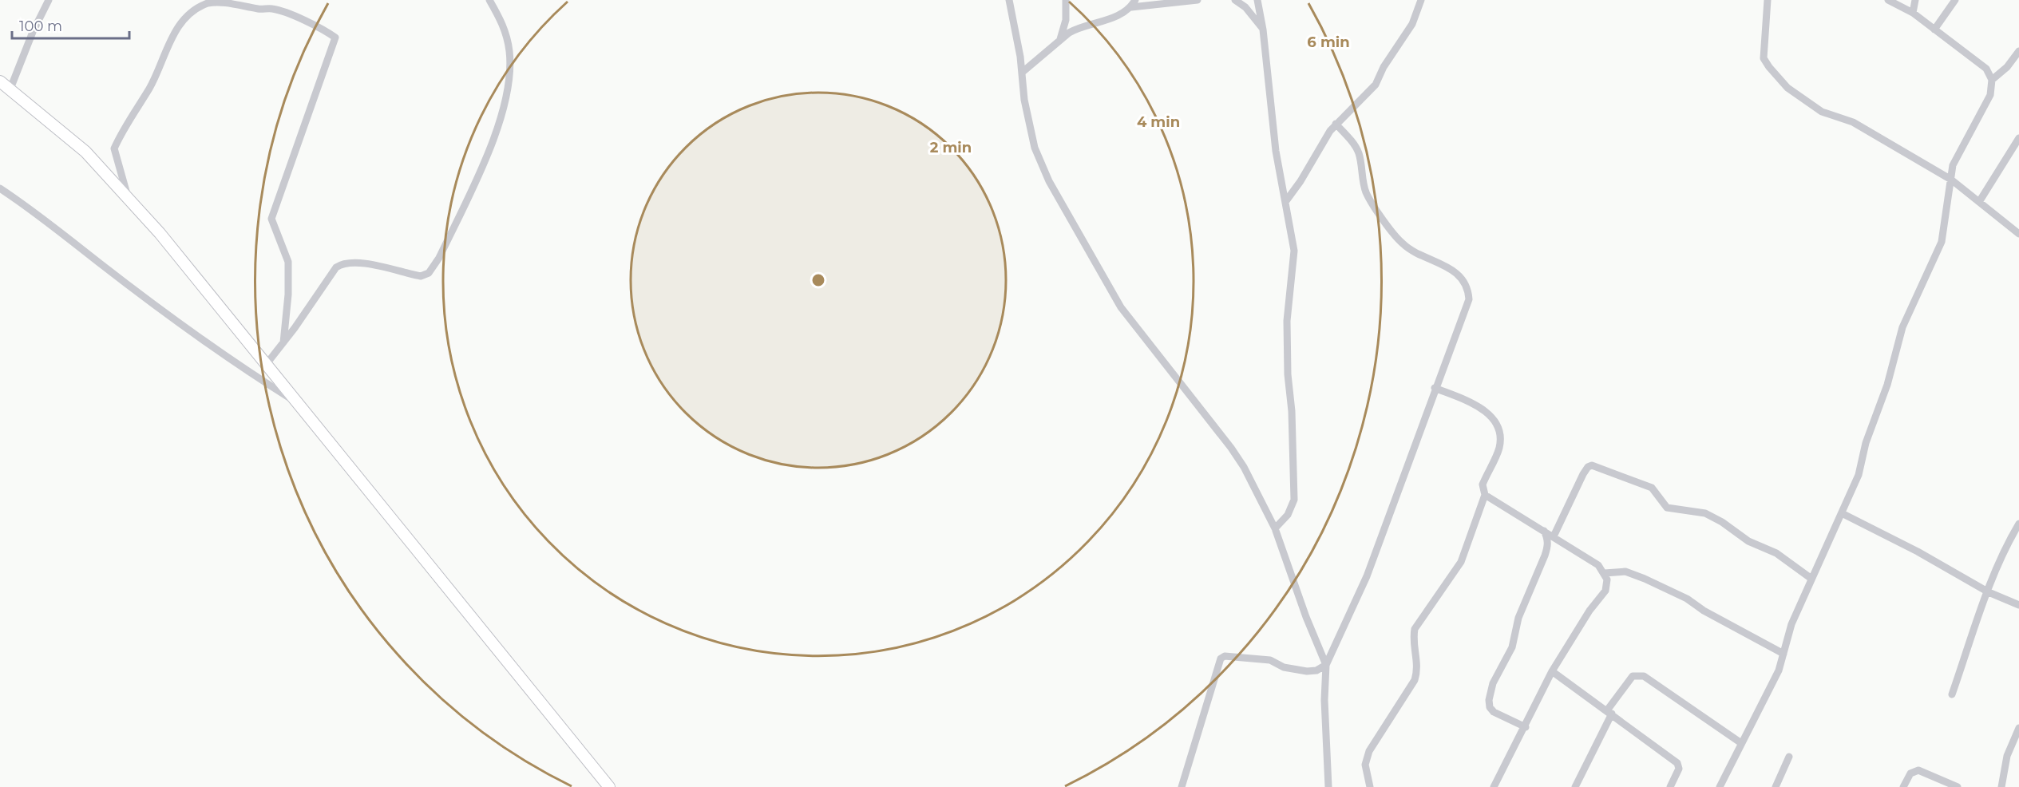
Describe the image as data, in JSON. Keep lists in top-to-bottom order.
{
  "scale_bar": "100 m",
  "rings": ["6 min", "4 min", "2 min"]
}
